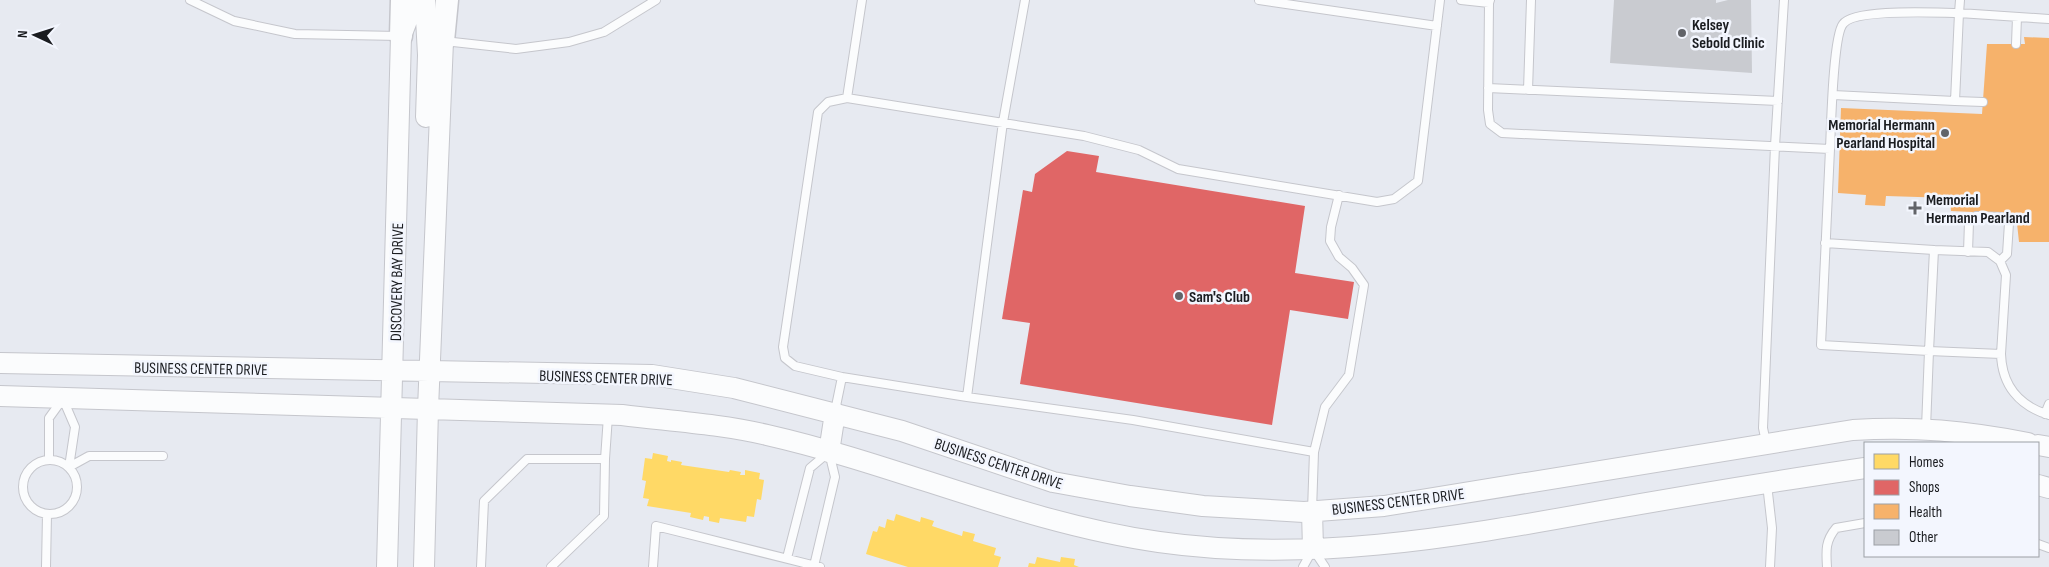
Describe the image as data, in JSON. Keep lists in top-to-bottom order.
{
  "streets": {
    "street": ["DISCOVERY BAY DRIVE", "BUSINESS CENTER DRIVE"]
  },
  "crossings": [
    ["DISCOVERY BAY DRIVE", "BUSINESS CENTER DRIVE"]
  ],
  "places": {
    "other": ["Kelsey Sebold Clinic", "Memorial Hermann Pearland Hospital", "Sam's Club"],
    "health": ["Memorial Hermann Pearland"]
  },
  "legend": [
    "Homes",
    "Shops",
    "Health",
    "Other"
  ],
  "north": "left"
}
